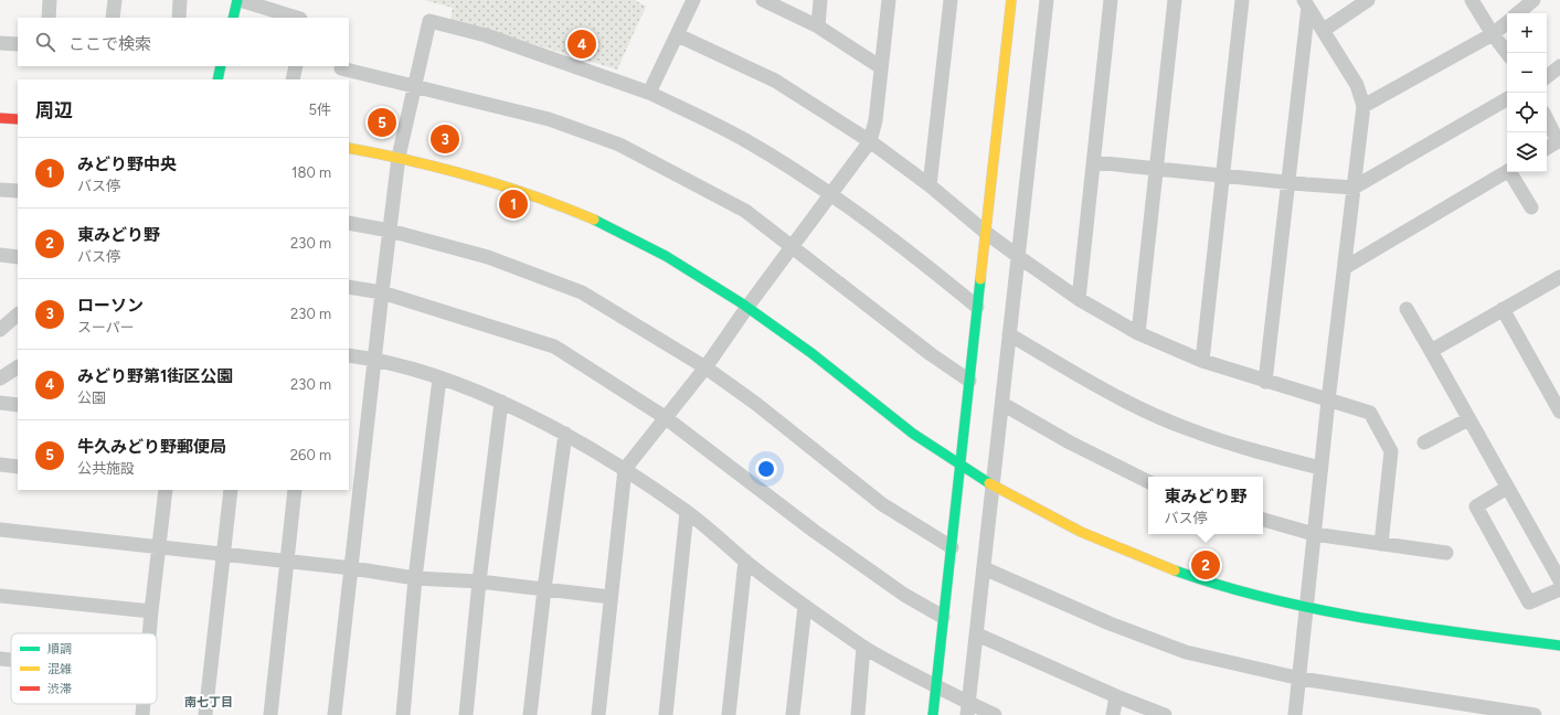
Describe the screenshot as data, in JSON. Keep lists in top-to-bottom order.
{
  "districts": ["南七丁目"],
  "legend": ["順調", "混雑", "渋滞"],
  "page": {
    "map_buttons": ["+", "−"],
    "search": "ここで検索",
    "pins": [
      "4",
      "5",
      "3",
      "1",
      "2"
    ],
    "heading": ["周辺", "5件"],
    "list": [
      {
        "mark": "1",
        "name": "みどり野中央",
        "note": "バス停",
        "value": "180 m"
      },
      {
        "mark": "2",
        "name": "東みどり野",
        "note": "バス停",
        "value": "230 m"
      },
      {
        "mark": "3",
        "name": "ローソン",
        "note": "スーパー",
        "value": "230 m"
      },
      {
        "mark": "4",
        "name": "みどり野第1街区公園",
        "note": "公園",
        "value": "230 m"
      },
      {
        "mark": "5",
        "name": "牛久みどり野郵便局",
        "note": "公共施設",
        "value": "260 m"
      }
    ],
    "popup": ["東みどり野", "バス停"]
  }
}
